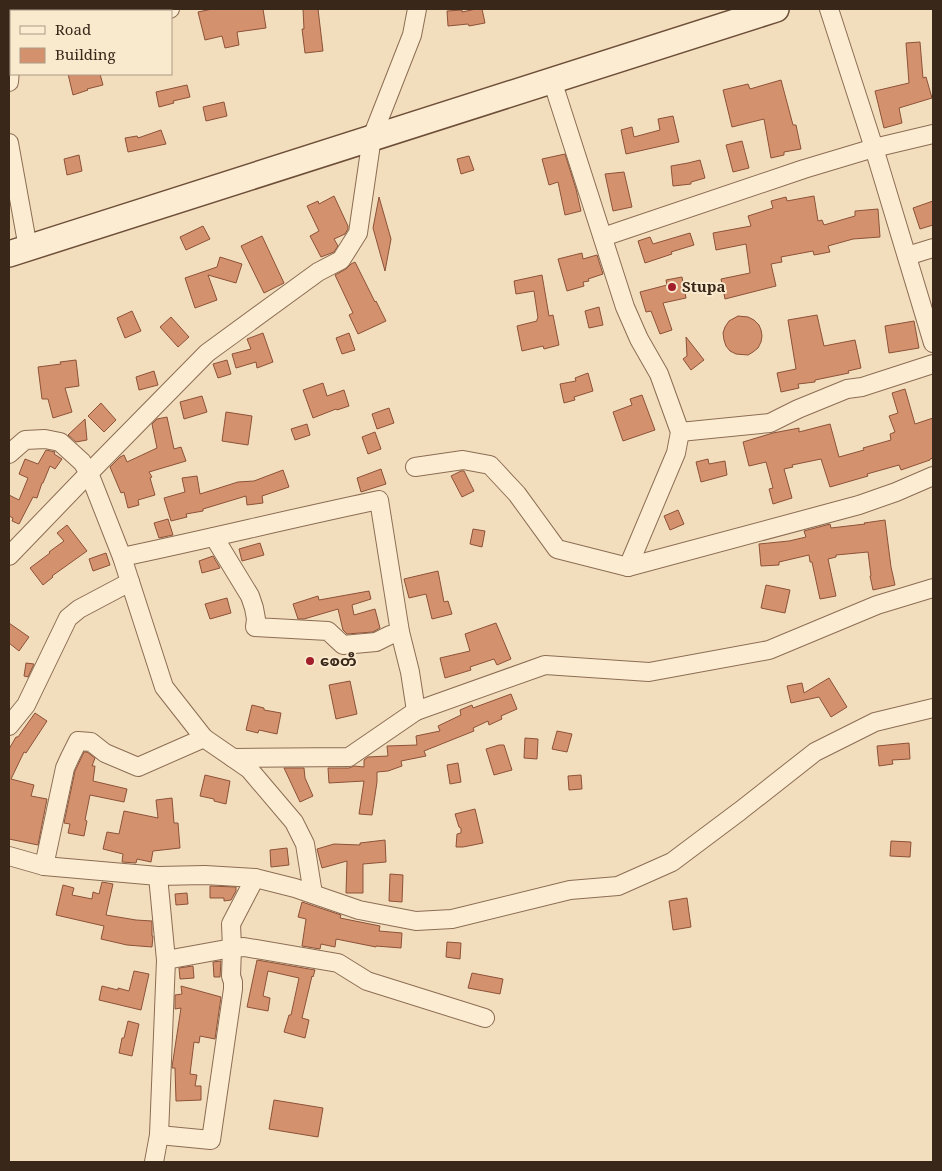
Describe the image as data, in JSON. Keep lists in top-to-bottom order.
{
  "places": ["Stupa", "စေတီ"],
  "legend": ["Road", "Building"]
}
